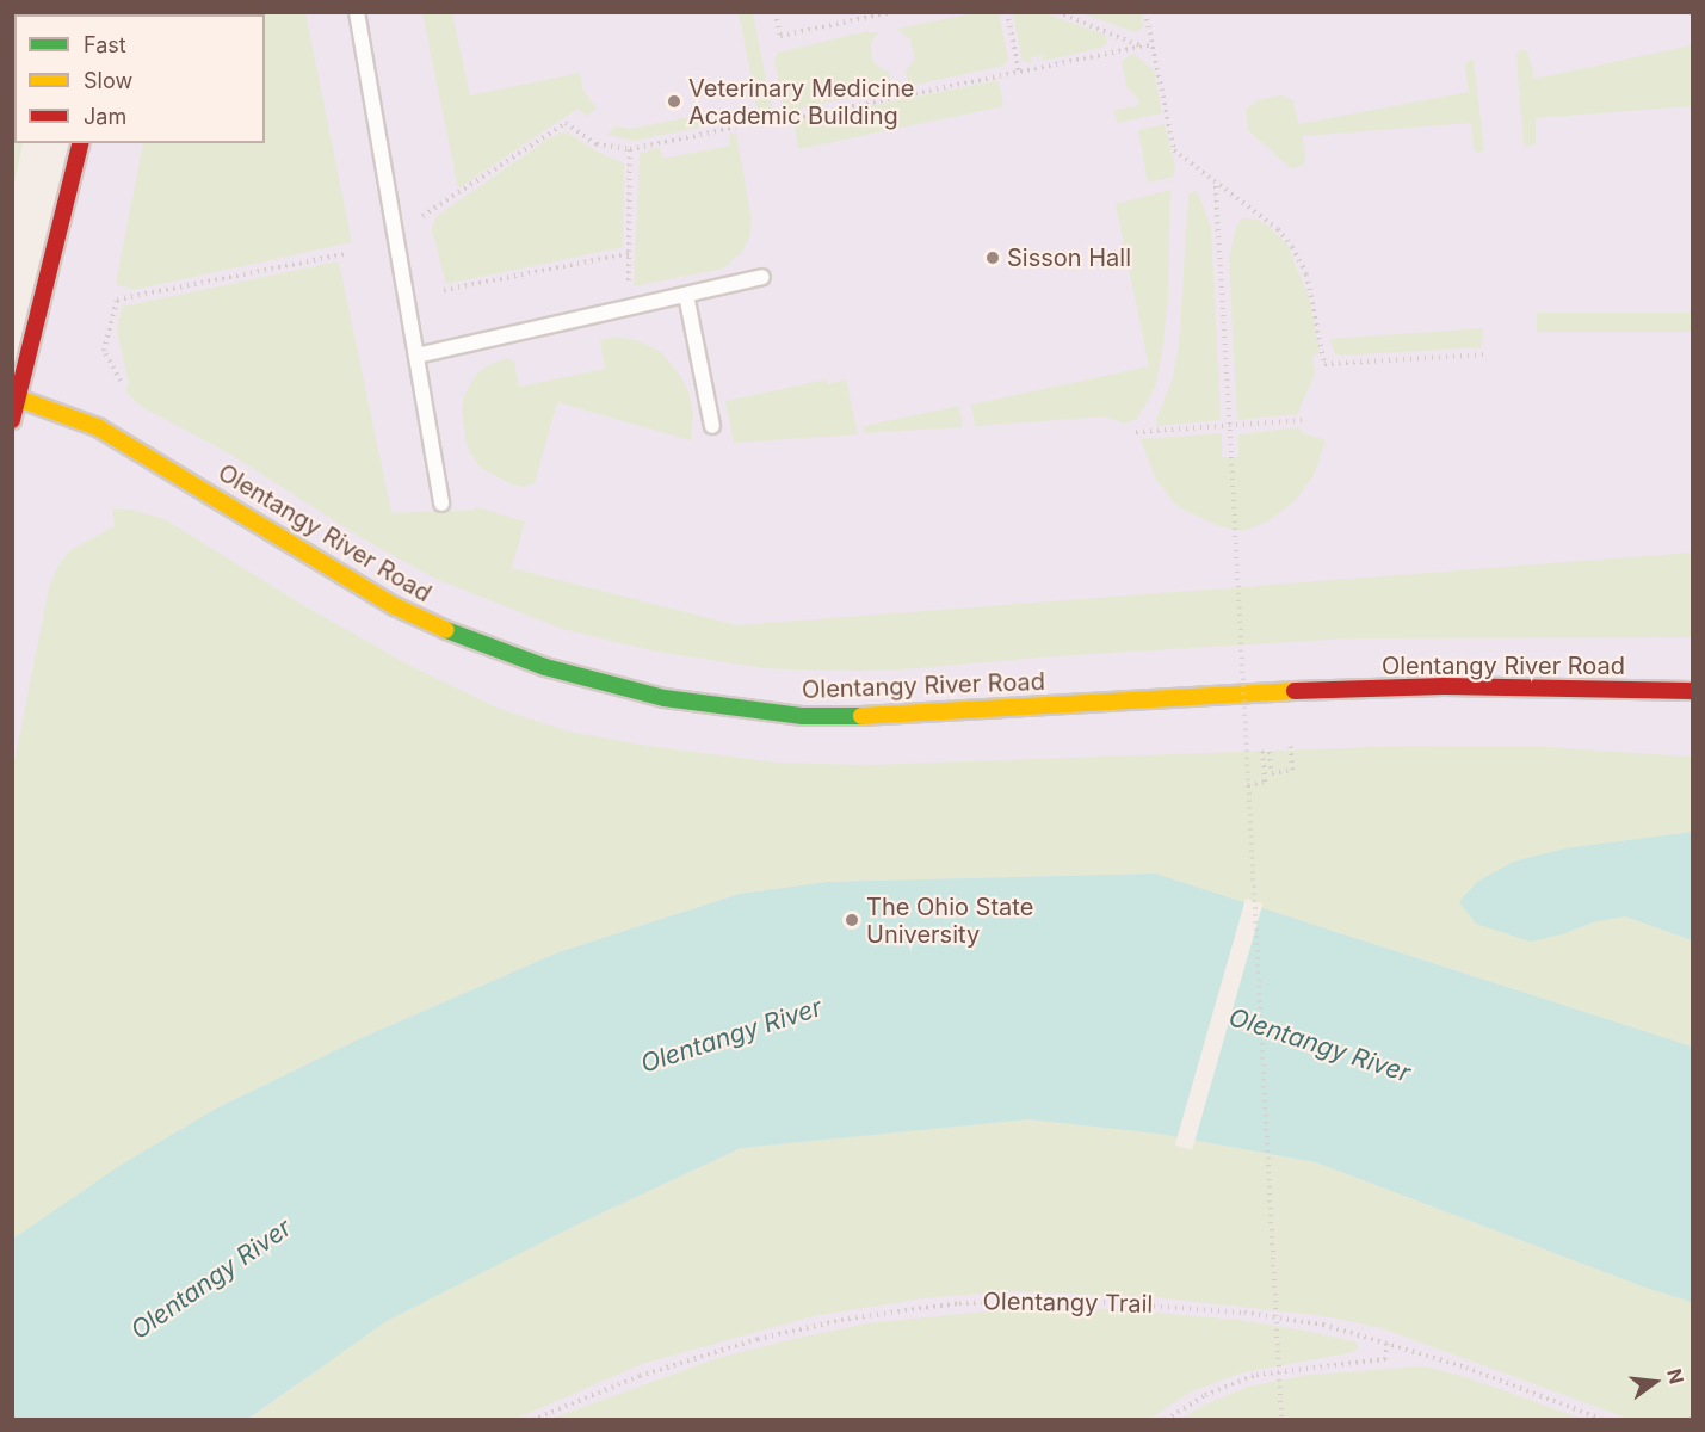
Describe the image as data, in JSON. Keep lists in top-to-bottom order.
{
  "streets": {
    "main road": ["Olentangy River Road"],
    "path": ["Olentangy Trail"]
  },
  "water": ["Olentangy River"],
  "places": ["Veterinary Medicine Academic Building", "Sisson Hall", "The Ohio State University"],
  "legend": ["Fast", "Slow", "Jam"],
  "north": "right"
}
